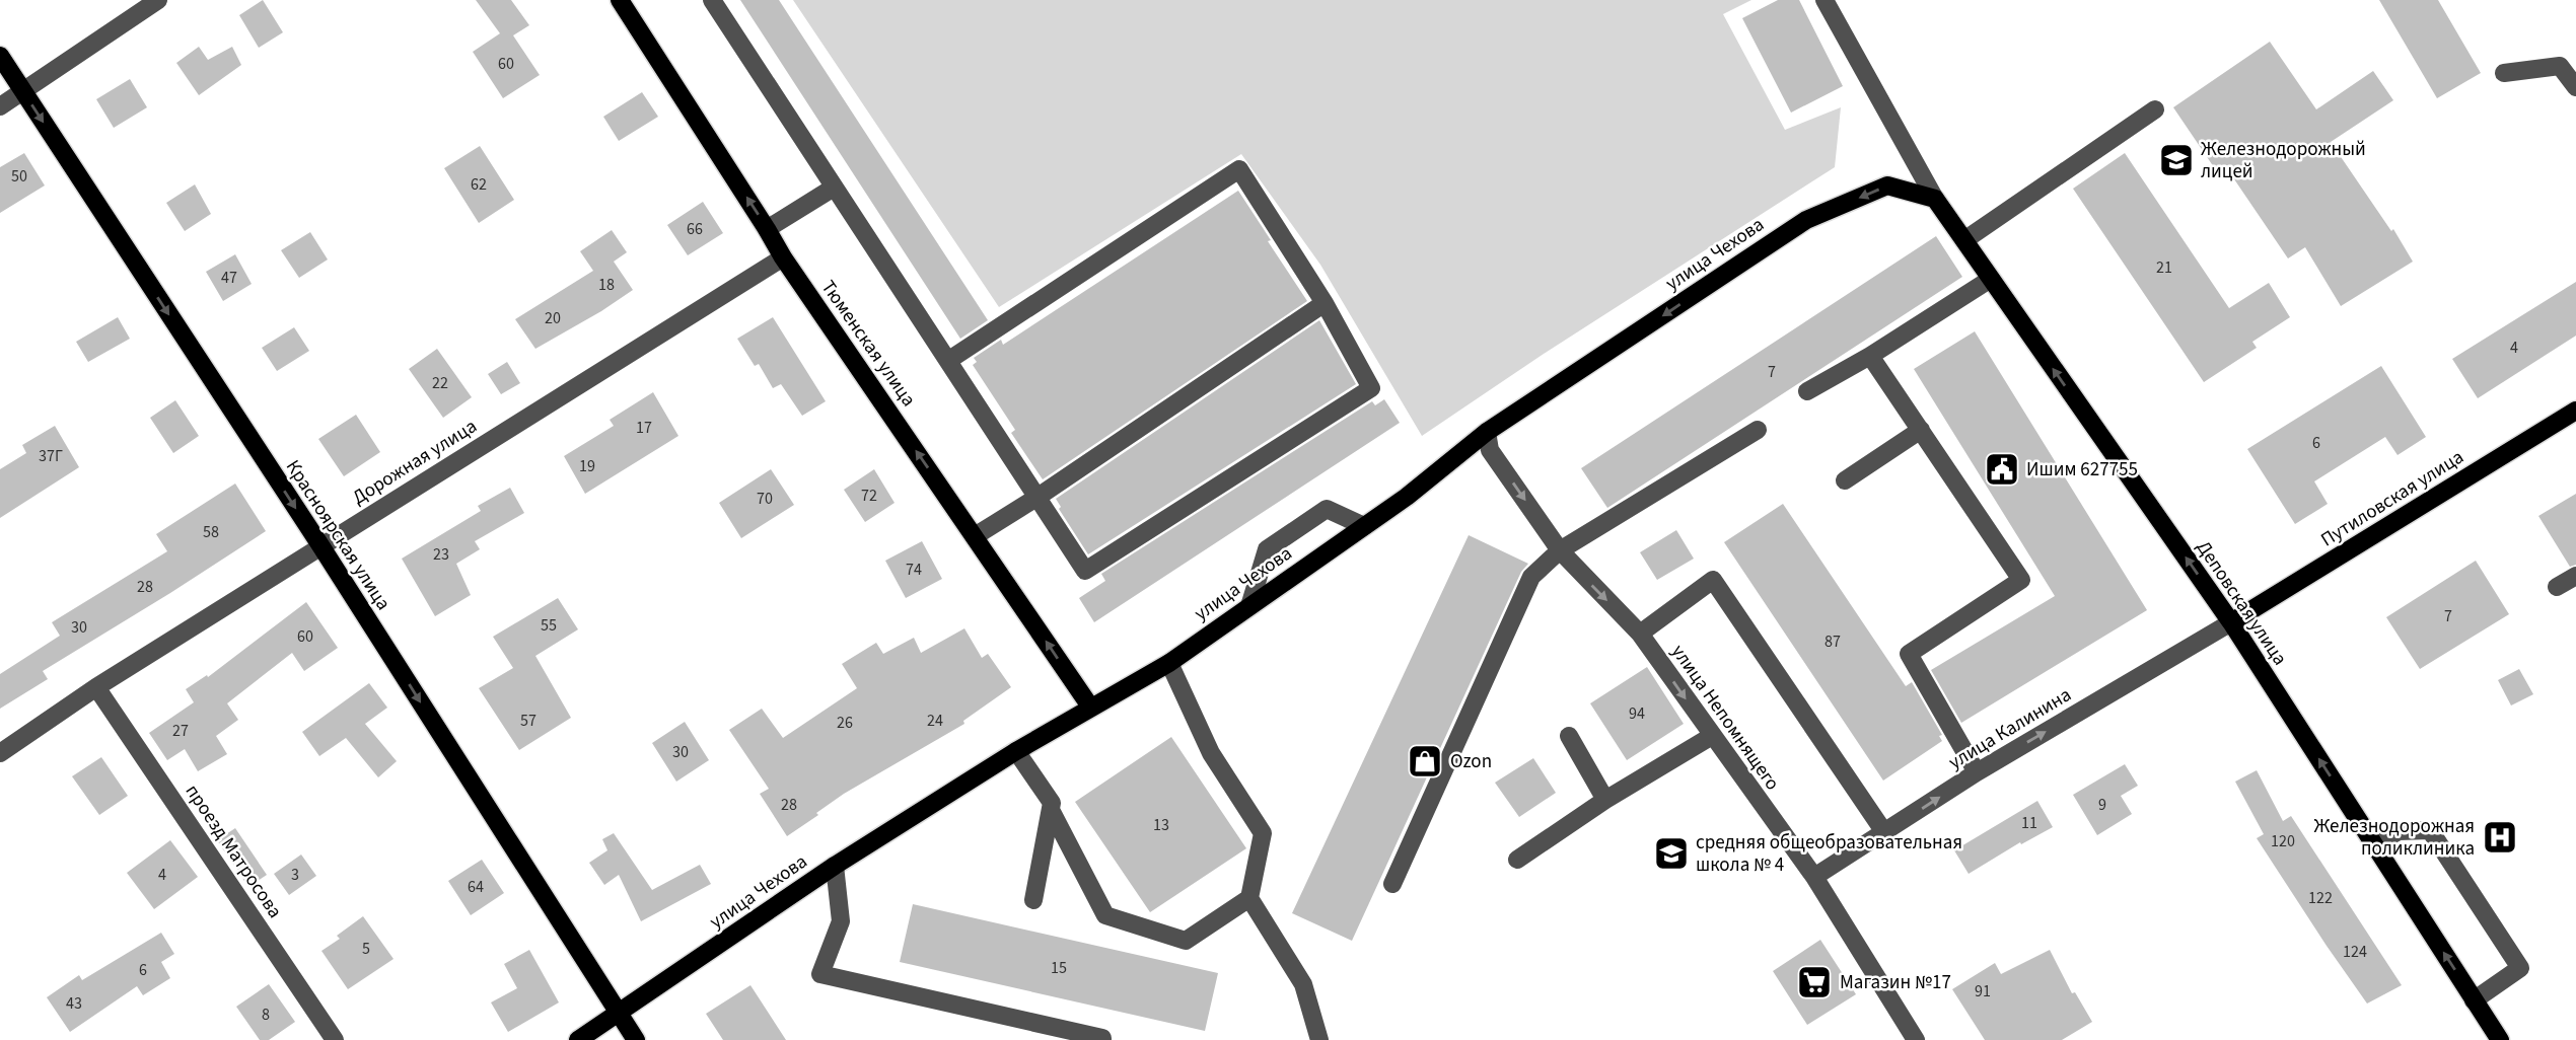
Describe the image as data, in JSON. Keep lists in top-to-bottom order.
{
  "streets": {
    "main road": [
      "улица Чехова",
      "Тюменская улица",
      "Путиловская улица",
      "Красноярская улица",
      "Деповская улица"
    ],
    "street": [
      "Дорожная улица",
      "улица Непомнящего",
      "улица Калинина",
      "проезд Матросова"
    ]
  },
  "crossings": [
    ["улица Чехова", "Тюменская улица"],
    ["улица Чехова", "Красноярская улица"],
    ["улица Чехова", "Деповская улица"],
    ["улица Чехова", "улица Непомнящего"],
    ["Тюменская улица", "Дорожная улица"],
    ["Дорожная улица", "Красноярская улица"],
    ["Дорожная улица", "проезд Матросова"],
    ["Путиловская улица", "Деповская улица"],
    ["Путиловская улица", "улица Калинина"],
    ["Деповская улица", "улица Калинина"],
    ["улица Непомнящего", "улица Калинина"]
  ],
  "one_way": [
    "Тюменская улица",
    "Красноярская улица",
    "Деповская улица",
    "улица Непомнящего",
    "улица Калинина"
  ],
  "places": {
    "school or university": ["Железнодорожный лицей", "средняя общеобразовательная школа № 4"],
    "public building": ["Ишим 627755"],
    "shop": ["Ozon"],
    "hospital": ["Железнодорожная поликлиника"],
    "supermarket": ["Магазин №17"]
  },
  "house_numbers": [
    "60",
    "50",
    "62",
    "66",
    "21",
    "47",
    "18",
    "20",
    "4",
    "7",
    "22",
    "17",
    "6",
    "37Г",
    "19",
    "72",
    "70",
    "58",
    "23",
    "74",
    "28",
    "7",
    "55",
    "30",
    "60",
    "87",
    "94",
    "57",
    "24",
    "26",
    "27",
    "30",
    "28",
    "9",
    "11",
    "13",
    "120",
    "4",
    "3",
    "64",
    "122",
    "5",
    "124",
    "15",
    "6",
    "91",
    "43",
    "8"
  ]
}
